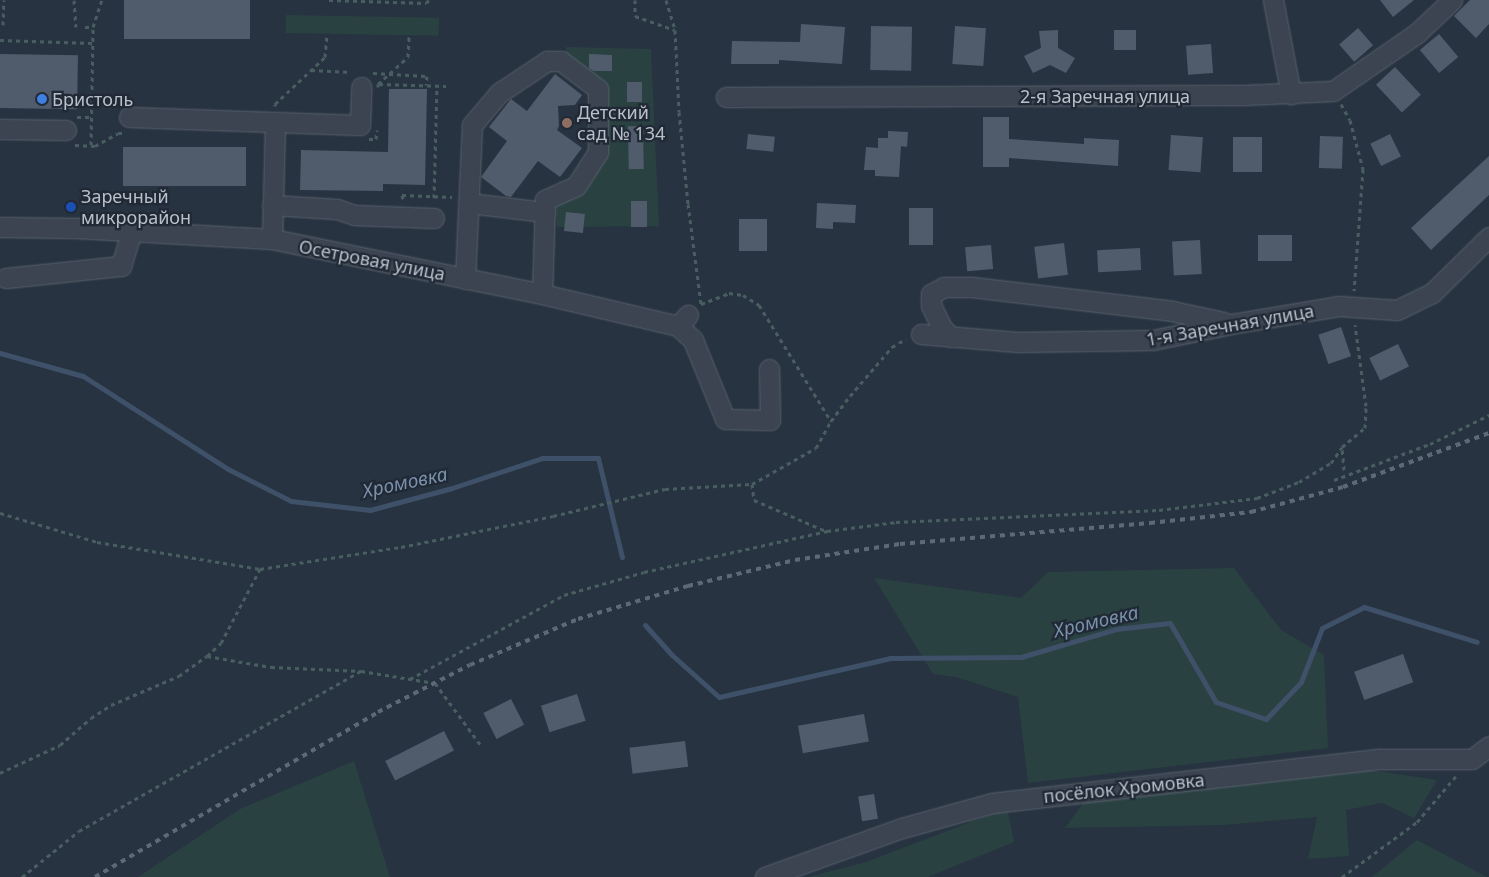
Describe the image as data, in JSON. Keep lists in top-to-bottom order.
{
  "streets": {
    "street": [
      "2-я Заречная улица",
      "Осетровая улица",
      "1-я Заречная улица",
      "посёлок Хромовка"
    ]
  },
  "water": ["Хромовка"],
  "places": ["Бристоль", "Детский сад № 134", "Заречный микрорайон"]
}
